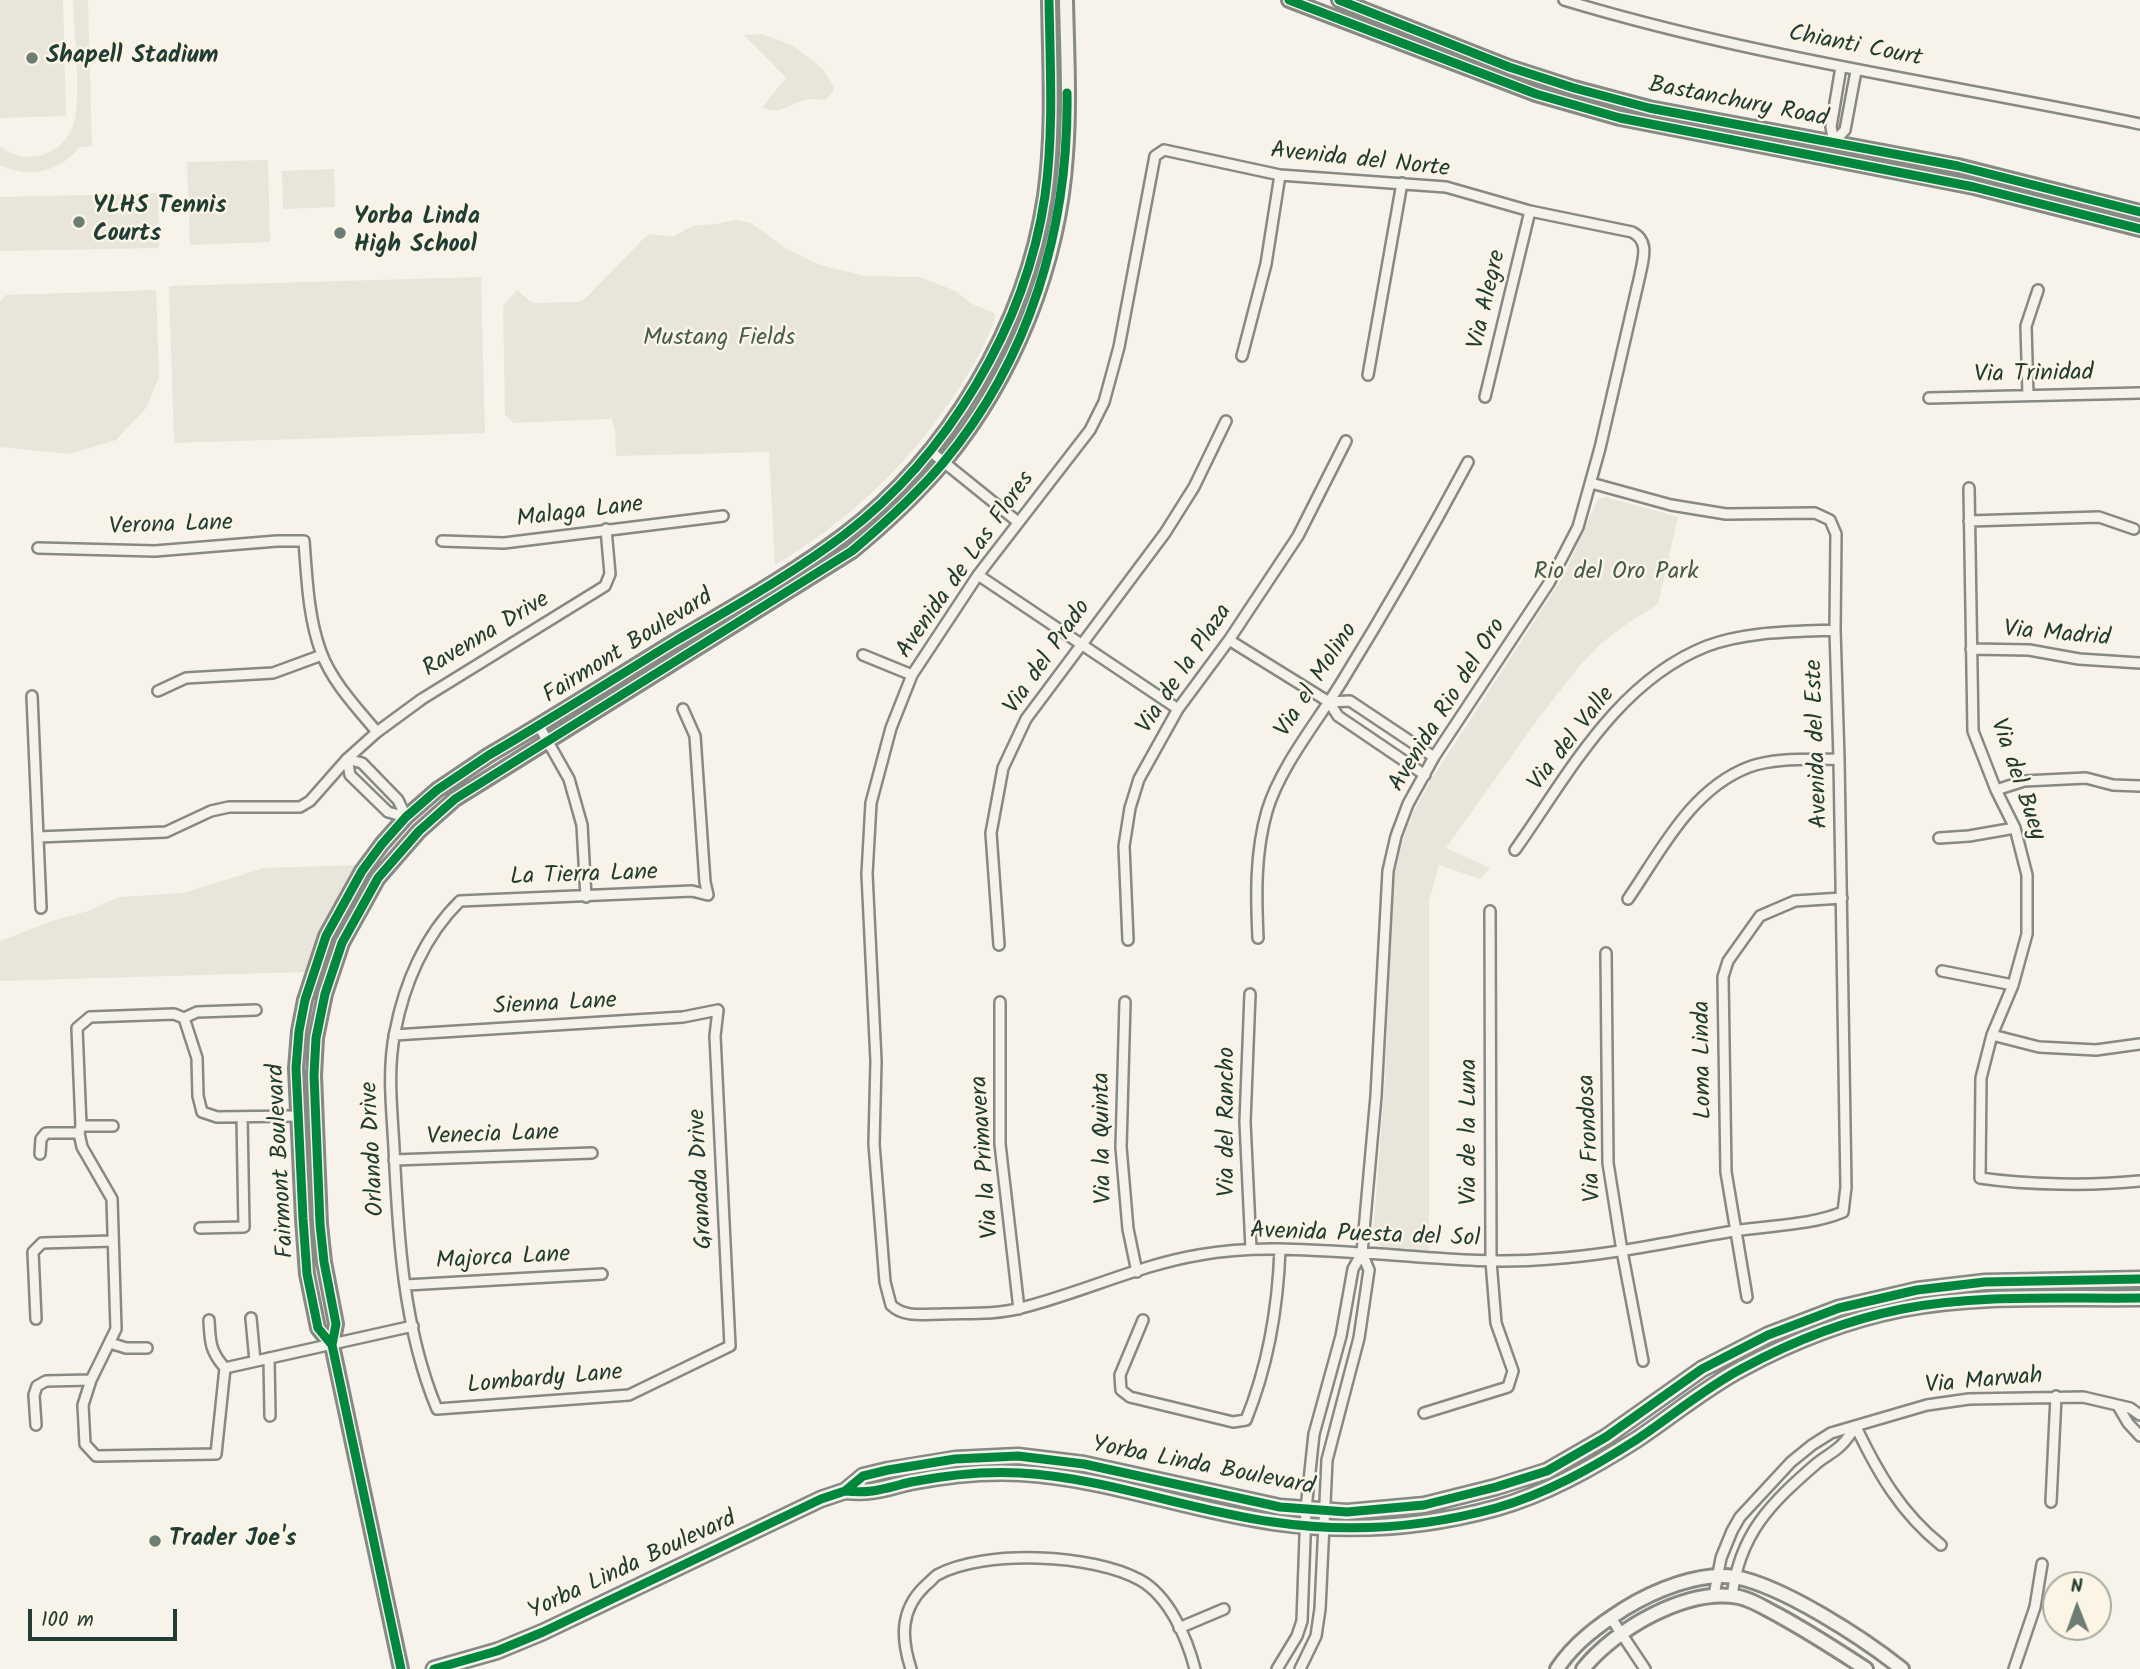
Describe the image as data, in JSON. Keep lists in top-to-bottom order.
{
  "streets": {
    "main road": ["Bastanchury Road", "Fairmont Boulevard", "Yorba Linda Boulevard"],
    "street": [
      "Chianti Court",
      "Avenida del Norte",
      "Via Alegre",
      "Via Trinidad",
      "Malaga Lane",
      "Verona Lane",
      "Avenida de Las Flores",
      "Ravenna Drive",
      "Via Madrid",
      "Via del Prado",
      "Via de la Plaza",
      "Via el Molino",
      "Avenida Rio del Oro",
      "Via del Valle",
      "Avenida del Este",
      "Via del Buey",
      "La Tierra Lane",
      "Sienna Lane",
      "Loma Linda",
      "Via del Rancho",
      "Via de la Luna",
      "Venecia Lane",
      "Via la Quinta",
      "Via Frondosa",
      "Orlando Drive",
      "Via la Primavera",
      "Granada Drive",
      "Avenida Puesta del Sol",
      "Majorca Lane",
      "Lombardy Lane",
      "Via Marwah"
    ]
  },
  "crossings": [
    ["Avenida del Norte", "Via Alegre"],
    ["Avenida del Norte", "Avenida de Las Flores"],
    ["Avenida del Norte", "Avenida Rio del Oro"],
    ["Malaga Lane", "Ravenna Drive"],
    ["Avenida de Las Flores", "Avenida Puesta del Sol"],
    ["Via Madrid", "Via del Buey"],
    ["Avenida Rio del Oro", "Avenida del Este"],
    ["Avenida Rio del Oro", "Avenida Puesta del Sol"],
    ["Avenida Rio del Oro", "Yorba Linda Boulevard"],
    ["Via del Valle", "Avenida del Este"],
    ["Avenida del Este", "Loma Linda"],
    ["Avenida del Este", "Avenida Puesta del Sol"],
    ["La Tierra Lane", "Orlando Drive"],
    ["Sienna Lane", "Orlando Drive"],
    ["Sienna Lane", "Granada Drive"],
    ["Loma Linda", "Avenida Puesta del Sol"],
    ["Via del Rancho", "Avenida Puesta del Sol"],
    ["Via de la Luna", "Avenida Puesta del Sol"],
    ["Venecia Lane", "Orlando Drive"],
    ["Via la Quinta", "Avenida Puesta del Sol"],
    ["Via Frondosa", "Avenida Puesta del Sol"],
    ["Orlando Drive", "Majorca Lane"],
    ["Orlando Drive", "Lombardy Lane"],
    ["Via la Primavera", "Avenida Puesta del Sol"],
    ["Granada Drive", "Lombardy Lane"]
  ],
  "parks": ["Mustang Fields", "Rio del Oro Park"],
  "places": [
    "Shapell Stadium",
    "YLHS Tennis Courts",
    "Yorba Linda High School",
    "Trader Joe's"
  ],
  "scale_bar": "100 m",
  "north": "top"
}
